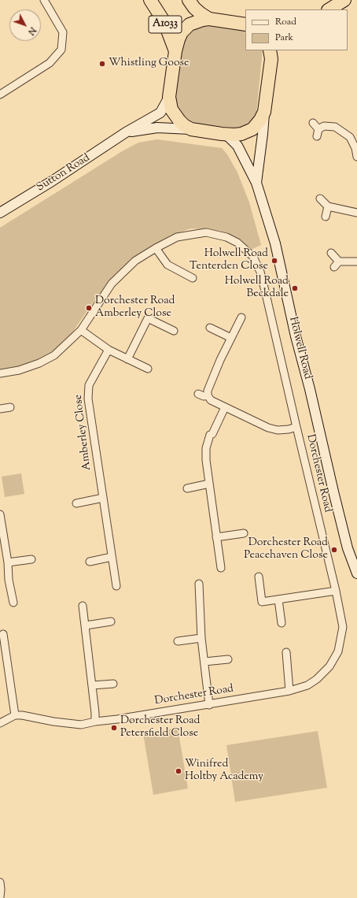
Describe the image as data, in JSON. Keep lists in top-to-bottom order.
{
  "streets": {
    "highway": ["A1033"],
    "street": [
      "Sutton Road",
      "Holwell Road",
      "Amberley Close",
      "Dorchester Road"
    ]
  },
  "places": [
    "Whistling Goose",
    "Holwell Road Tenterden Close",
    "Holwell Road Beckdale",
    "Dorchester Road Amberley Close",
    "Dorchester Road Peacehaven Close",
    "Dorchester Road Petersfield Close",
    "Winifred Holtby Academy"
  ],
  "legend": ["Road", "Park"],
  "north": "bottom right"
}
